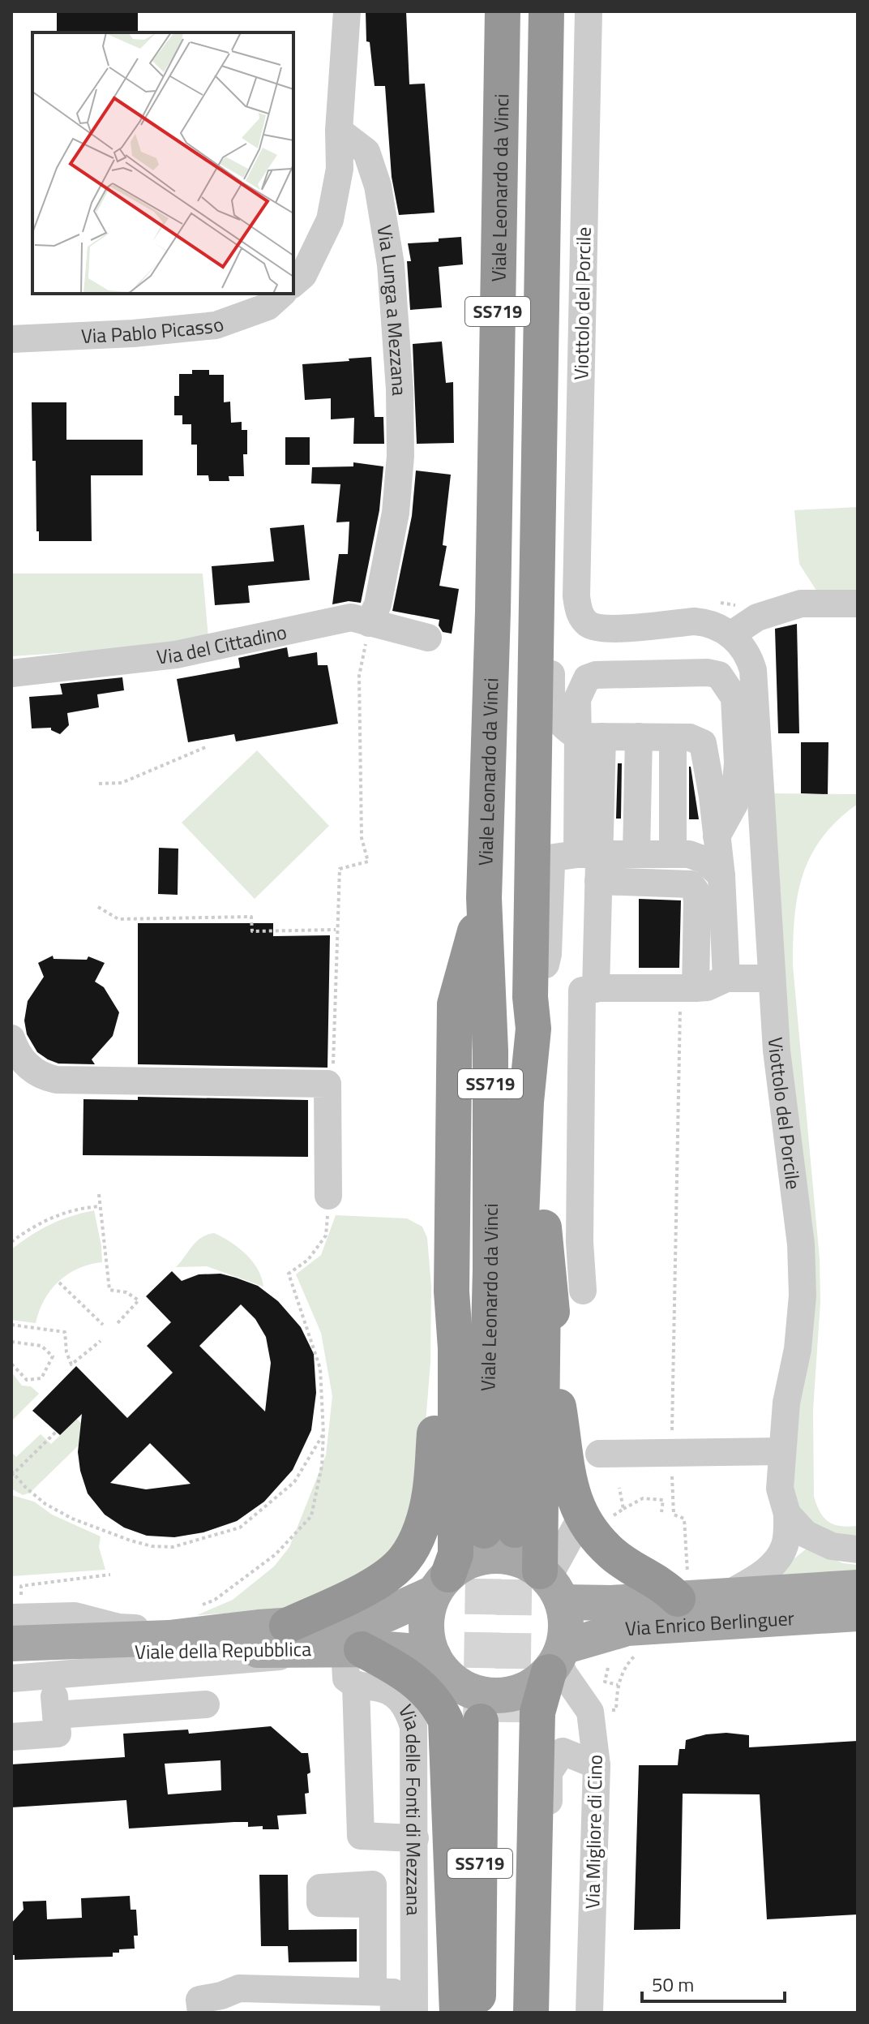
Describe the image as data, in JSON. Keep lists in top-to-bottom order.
{
  "streets": {
    "highway": ["Viale Leonardo da Vinci", "SS719"],
    "main road": ["Via Enrico Berlinguer", "Viale della Repubblica"],
    "street": [
      "Viottolo del Porcile",
      "Via Lunga a Mezzana",
      "Via Pablo Picasso",
      "Via del Cittadino",
      "Via delle Fonti di Mezzana",
      "Via Migliore di Cino"
    ]
  },
  "crossings": [
    ["Via Lunga a Mezzana", "Via del Cittadino"],
    ["Via Enrico Berlinguer", "Viale della Repubblica"],
    ["Via Enrico Berlinguer", "Via Migliore di Cino"],
    ["Viale della Repubblica", "Via Migliore di Cino"]
  ],
  "scale_bar": "50 m"
}
